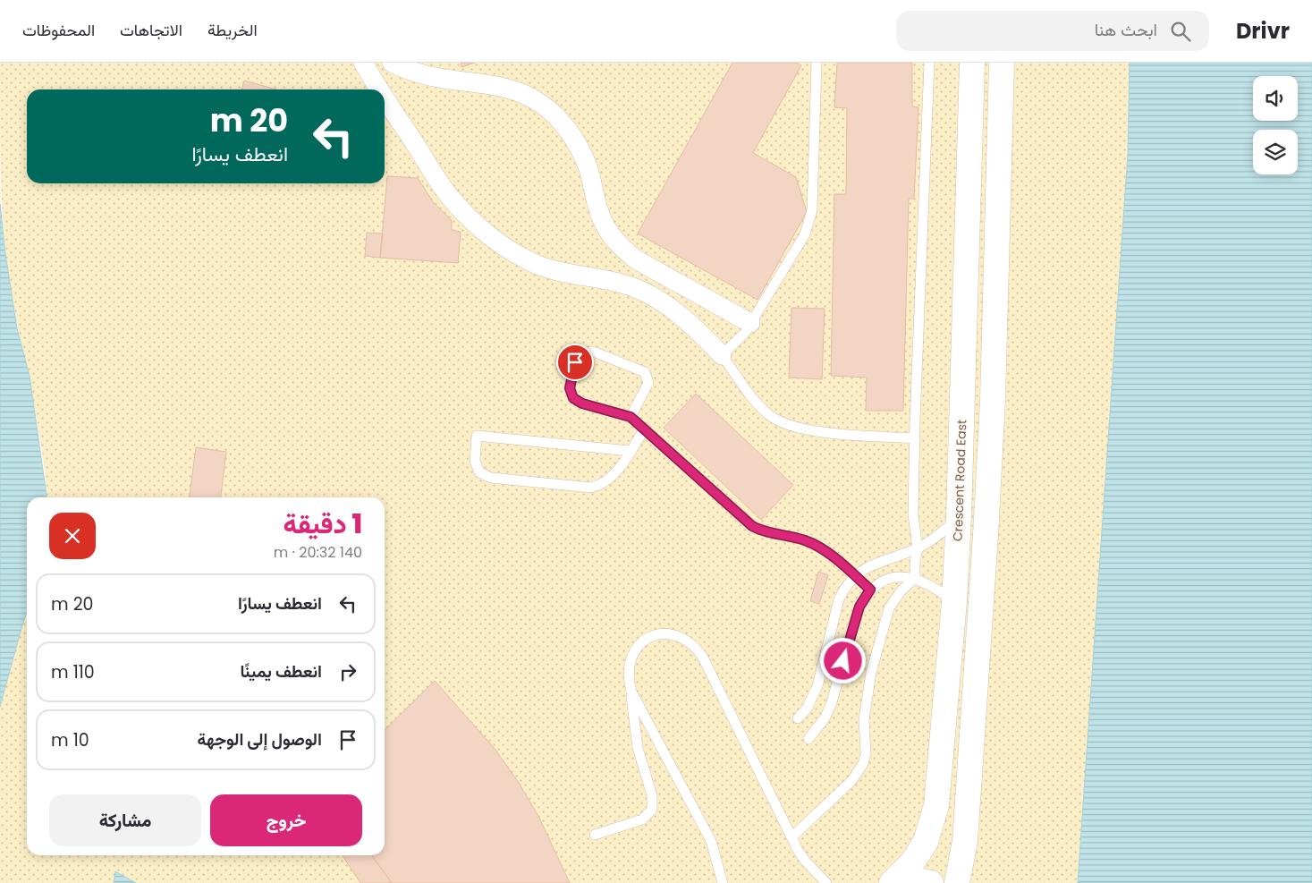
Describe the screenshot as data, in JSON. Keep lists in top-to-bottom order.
{
  "streets": {
    "main road": ["Crescent Road East"]
  },
  "page": {
    "header": "Drivr",
    "search": "ابحث هنا",
    "nav": ["الخريطة", "الاتجاهات", "المحفوظات"],
    "turn": ["20 m", "انعطف يسارًا"],
    "heading": ["1 دقيقة", "140 m · 20:32"],
    "list": [
      {
        "name": "انعطف يسارًا",
        "value": "20 m"
      },
      {
        "name": "انعطف يمينًا",
        "value": "110 m"
      },
      {
        "name": "الوصول إلى الوجهة",
        "value": "10 m"
      }
    ],
    "buttons": ["خروج", "مشاركة"]
  }
}
